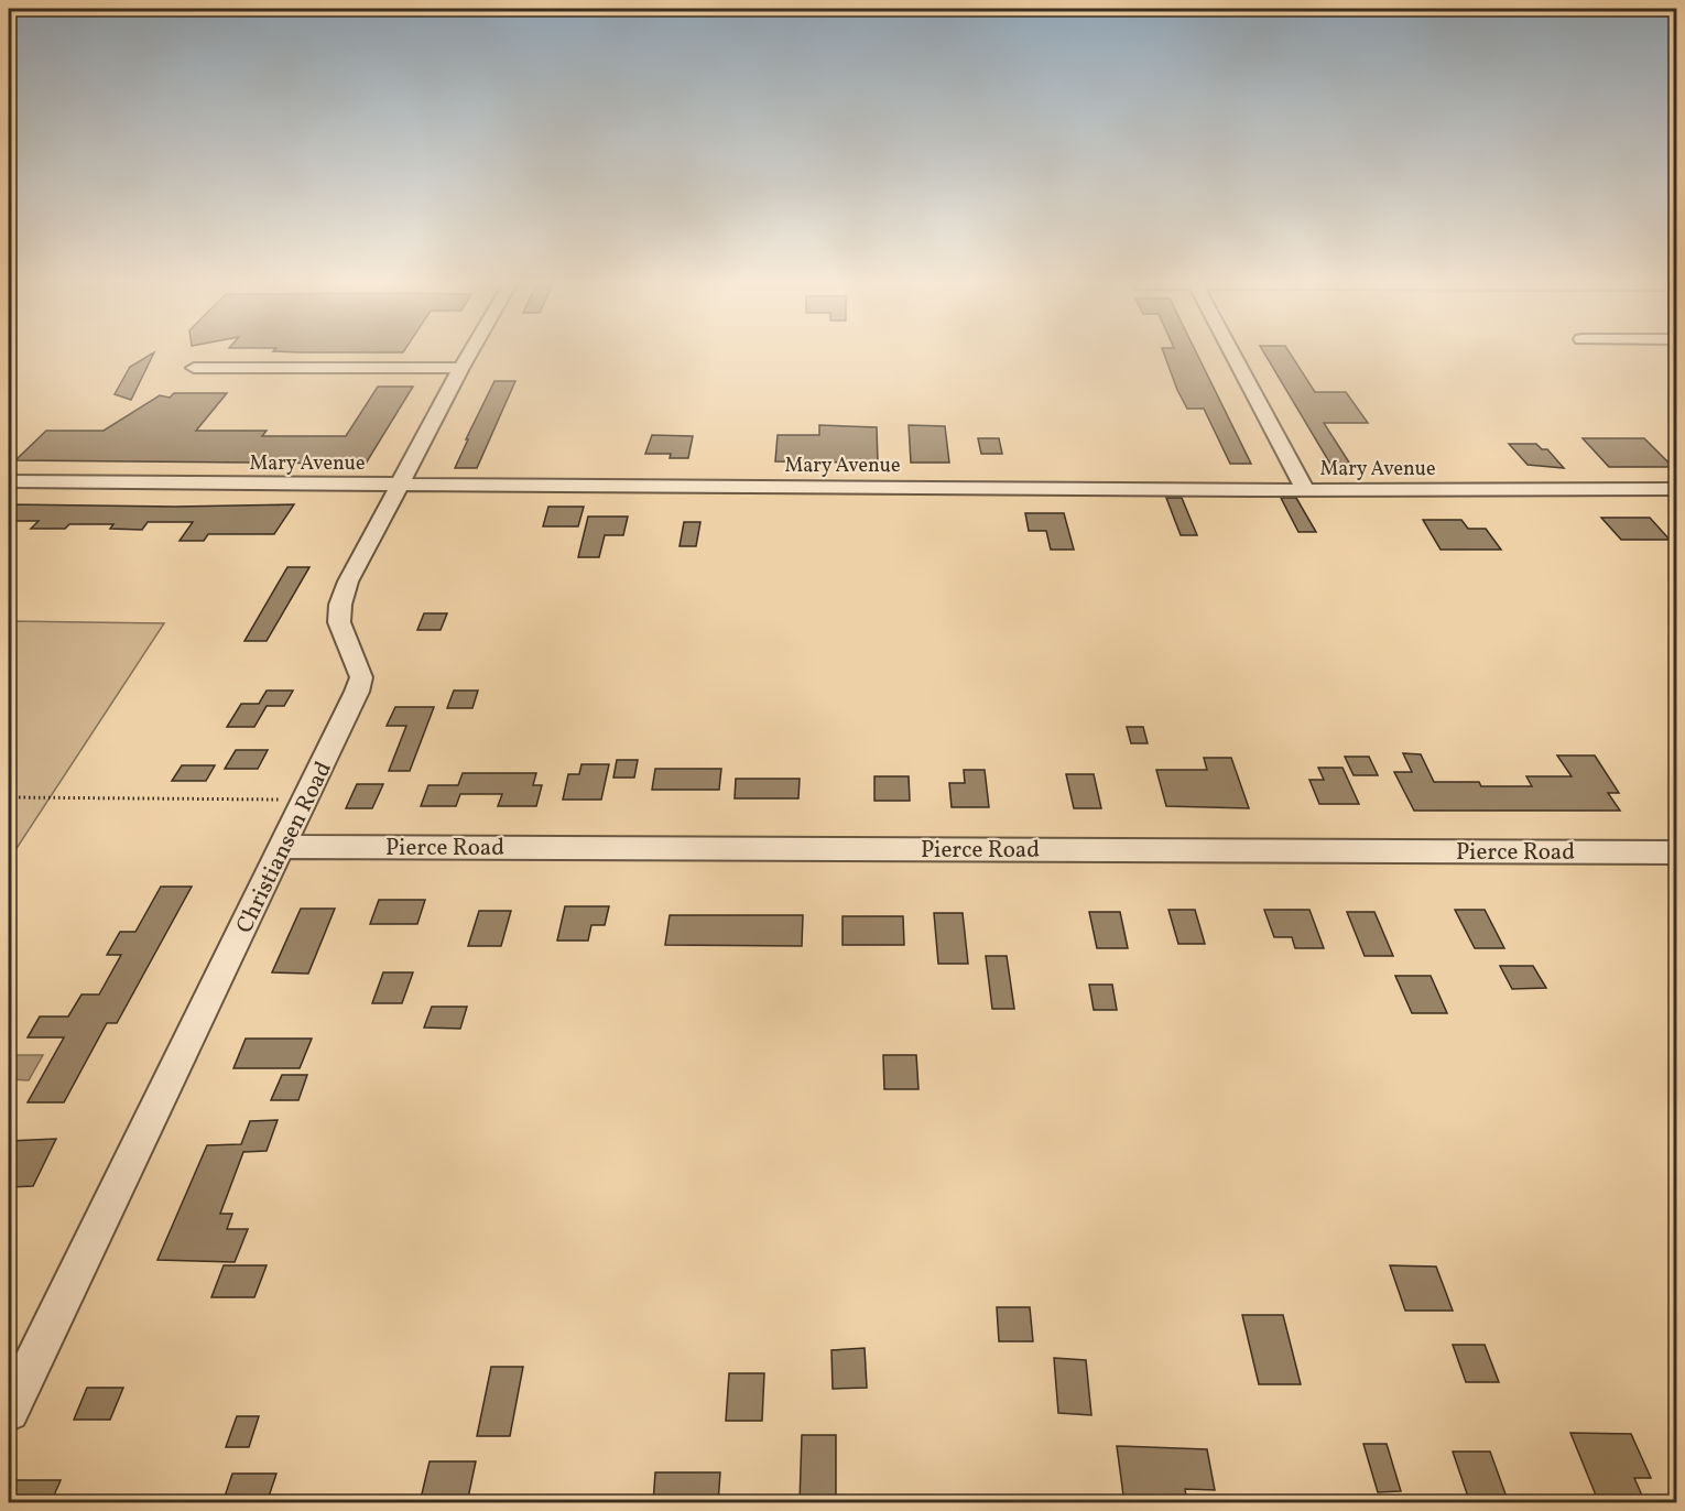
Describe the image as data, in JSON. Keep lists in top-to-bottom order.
{
  "streets": {
    "street": ["Mary Avenue", "Christiansen Road", "Pierce Road"]
  },
  "crossings": [
    ["Mary Avenue", "Christiansen Road"],
    ["Christiansen Road", "Pierce Road"]
  ]
}
